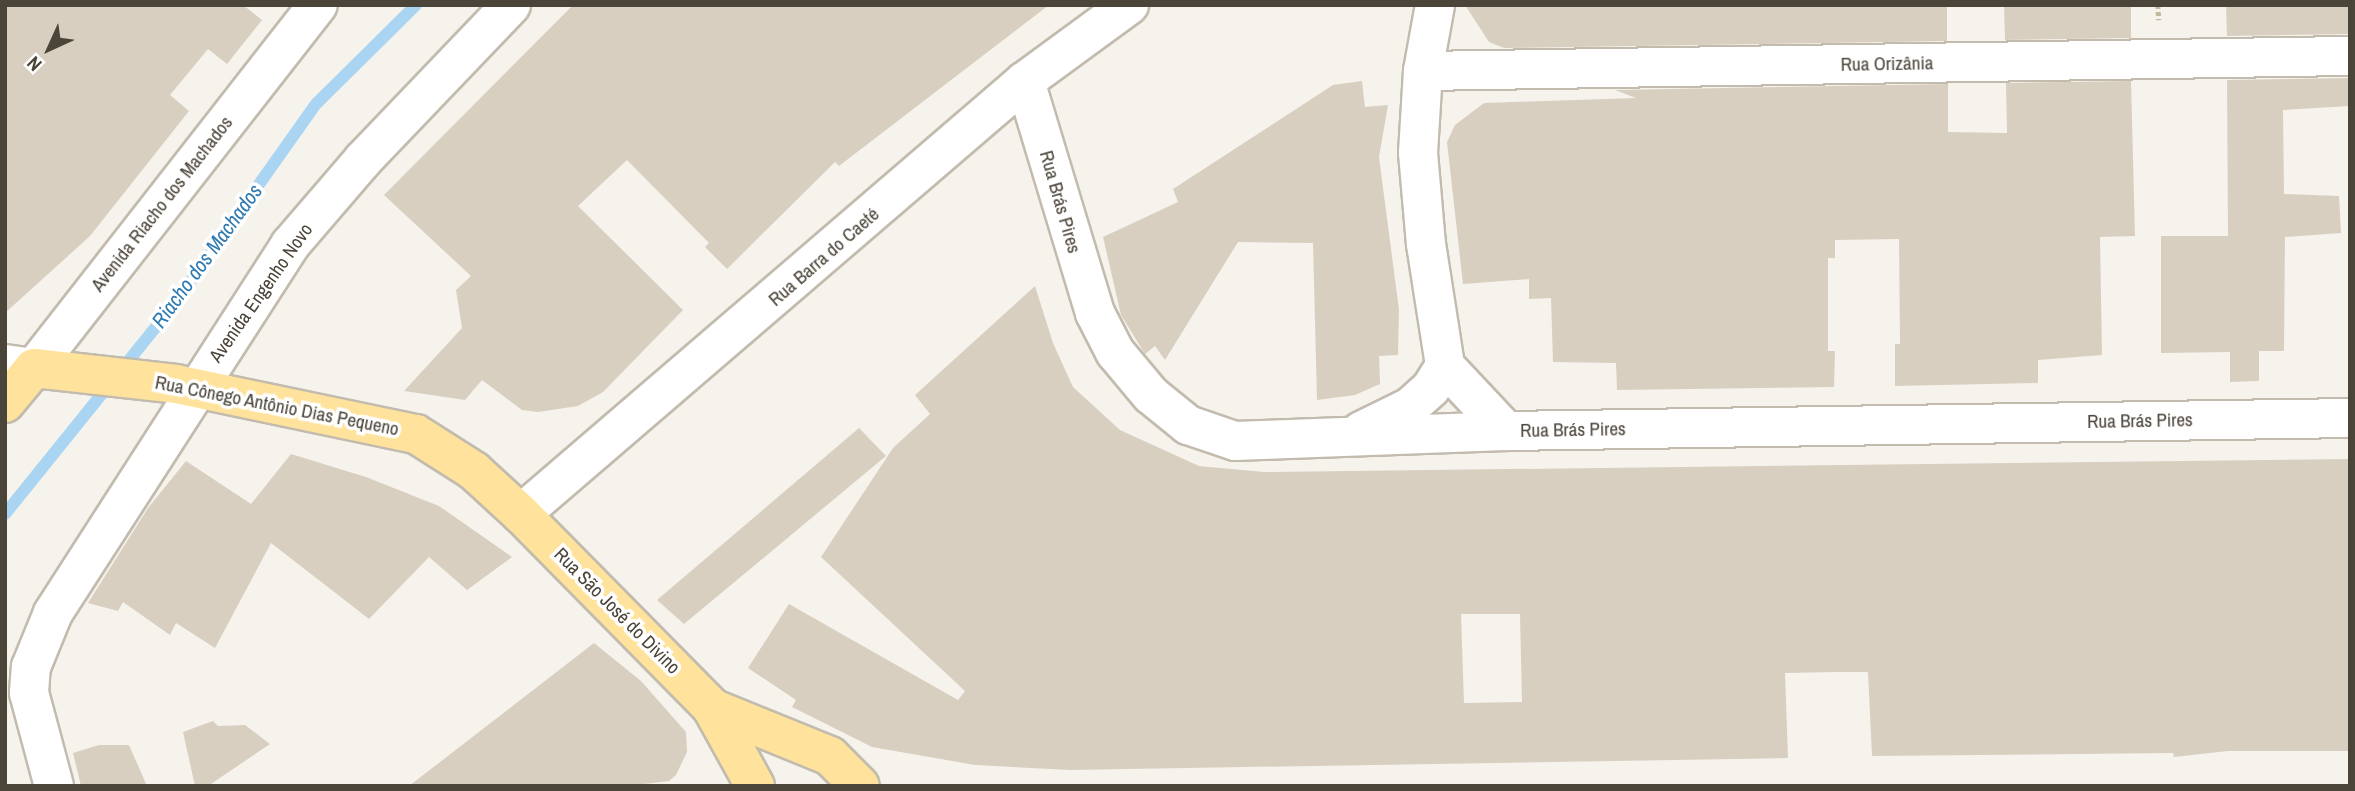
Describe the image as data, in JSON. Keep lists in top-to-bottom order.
{
  "streets": {
    "main road": ["Avenida Riacho dos Machados", "Rua Cônego Antônio Dias Pequeno", "Rua São José do Divino"],
    "street": [
      "Rua Orizânia",
      "Rua Brás Pires",
      "Rua Barra do Caeté",
      "Avenida Engenho Novo"
    ]
  },
  "crossings": [
    ["Rua Brás Pires", "Rua Barra do Caeté"],
    ["Avenida Riacho dos Machados", "Rua Cônego Antônio Dias Pequeno"],
    ["Rua Barra do Caeté", "Rua Cônego Antônio Dias Pequeno"],
    ["Rua Barra do Caeté", "Rua São José do Divino"],
    ["Avenida Engenho Novo", "Rua Cônego Antônio Dias Pequeno"],
    ["Rua Cônego Antônio Dias Pequeno", "Rua São José do Divino"]
  ],
  "water": ["Riacho dos Machados"],
  "north": "bottom left"
}
